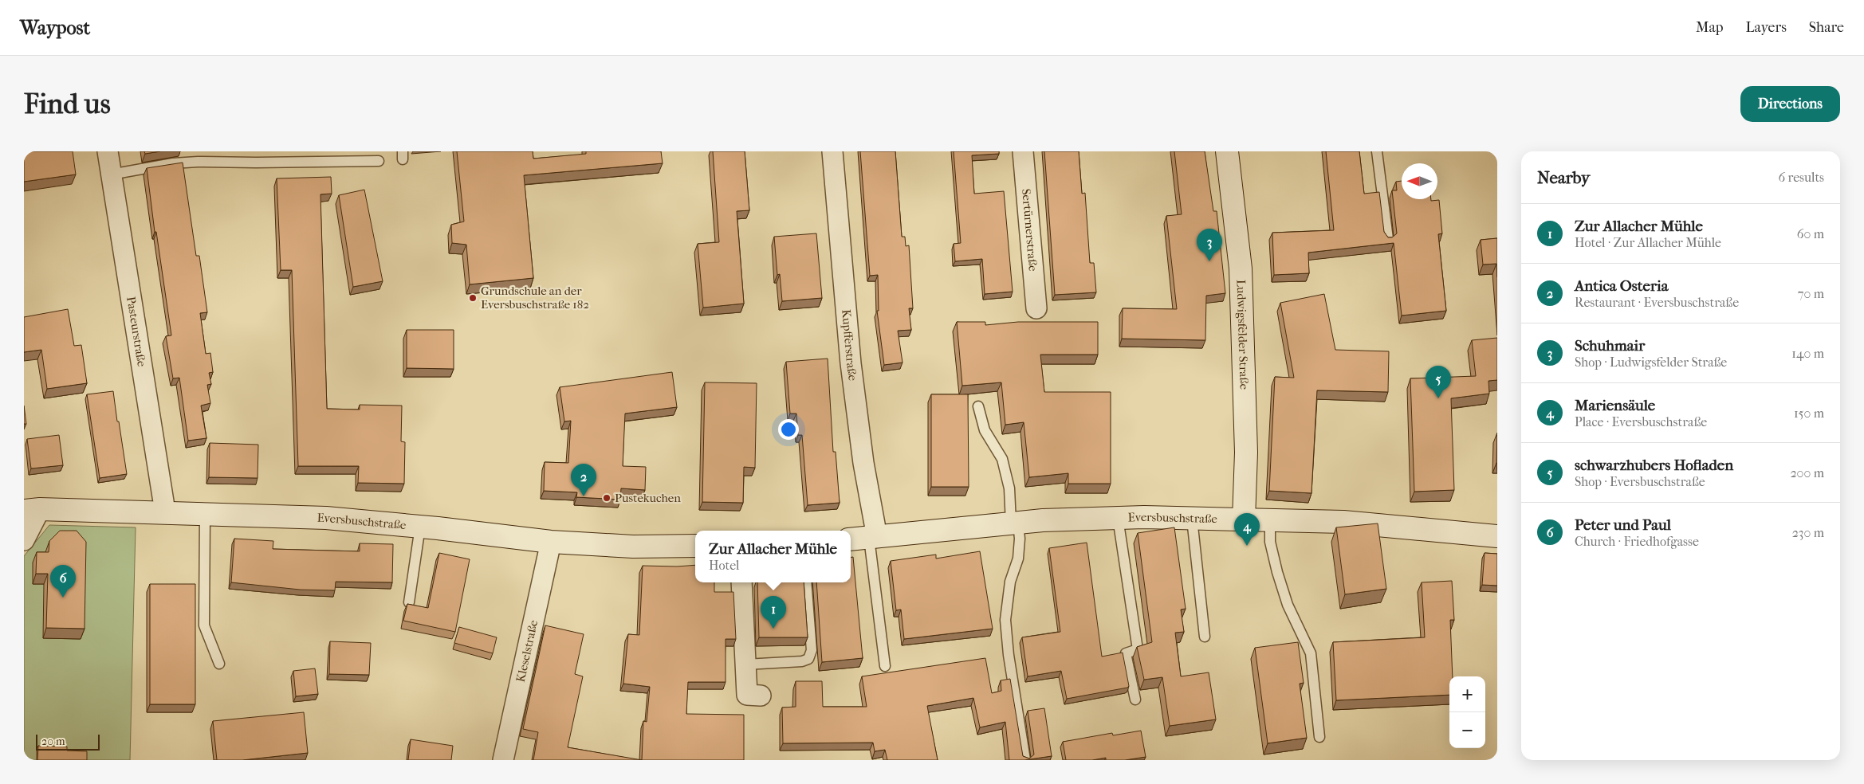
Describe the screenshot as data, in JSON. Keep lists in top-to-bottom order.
{
  "streets": {
    "main road": ["Ludwigsfelder Straße", "Eversbuschstraße"],
    "street": [
      "Sertürnerstraße",
      "Pasteurstraße",
      "Kupfferstraße",
      "Kleselstraße"
    ]
  },
  "crossings": [
    ["Pasteurstraße", "Eversbuschstraße"],
    ["Ludwigsfelder Straße", "Eversbuschstraße"],
    ["Kupfferstraße", "Eversbuschstraße"],
    ["Eversbuschstraße", "Kleselstraße"]
  ],
  "places": ["Grundschule an der Eversbuschstraße 182", "Pustekuchen"],
  "scale_bar": "20 m",
  "north": "left",
  "page": {
    "header": "Waypost",
    "nav": ["Map", "Layers", "Share"],
    "buttons": "Directions",
    "title": "Find us",
    "heading": ["Nearby", "6 results"],
    "list": [
      {
        "mark": "1",
        "name": "Zur Allacher Mühle",
        "note": "Hotel · Zur Allacher Mühle",
        "value": "60 m"
      },
      {
        "mark": "2",
        "name": "Antica Osteria",
        "note": "Restaurant · Eversbuschstraße",
        "value": "70 m"
      },
      {
        "mark": "3",
        "name": "Schuhmair",
        "note": "Shop · Ludwigsfelder Straße",
        "value": "140 m"
      },
      {
        "mark": "4",
        "name": "Mariensäule",
        "note": "Place · Eversbuschstraße",
        "value": "150 m"
      },
      {
        "mark": "5",
        "name": "schwarzhubers Hofladen",
        "note": "Shop · Eversbuschstraße",
        "value": "200 m"
      },
      {
        "mark": "6",
        "name": "Peter und Paul",
        "note": "Church · Friedhofgasse",
        "value": "230 m"
      }
    ],
    "pins": [
      "3",
      "5",
      "2",
      "4",
      "6",
      "1"
    ],
    "popup": ["Zur Allacher Mühle", "Hotel"],
    "map_buttons": ["+", "−"],
    "scale": "20 m"
  }
}
